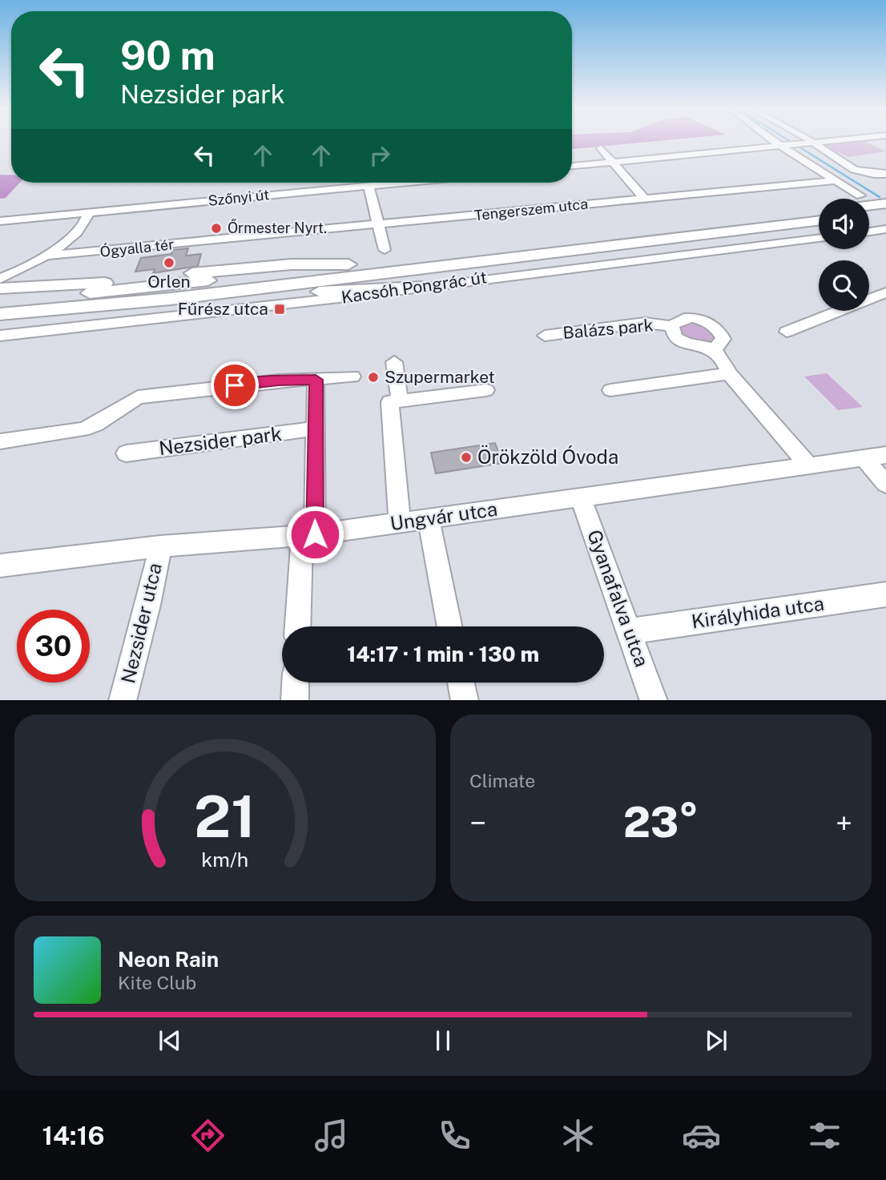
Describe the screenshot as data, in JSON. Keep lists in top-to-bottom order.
{
  "streets": {
    "main road": ["Kacsóh Pongrác út"],
    "street": [
      "Szőnyi út",
      "Tengerszem utca",
      "Ógyalla tér",
      "Balázs park",
      "Nezsider park",
      "Ungvár utca",
      "Gyanafalva utca",
      "Királyhida utca",
      "Nezsider utca"
    ]
  },
  "crossings": [
    ["Tengerszem utca", "Ógyalla tér"],
    ["Ungvár utca", "Gyanafalva utca"],
    ["Ungvár utca", "Nezsider utca"],
    ["Gyanafalva utca", "Királyhida utca"]
  ],
  "places": {
    "other": [
      "Őrmester Nyrt.",
      "Orlen",
      "Szupermarket",
      "Örökzöld Óvoda"
    ],
    "transit": ["Fűrész utca"]
  },
  "page": {
    "turn": ["90 m", "Nezsider park"],
    "limit": "30",
    "trip": "14:17 · 1 min · 130 m",
    "tile": "Climate",
    "heat": ["−", "23°", "+"],
    "song": ["Neon Rain", "Kite Club"],
    "tabs": "14:16",
    "gauge": ["21", "km/h"]
  }
}
